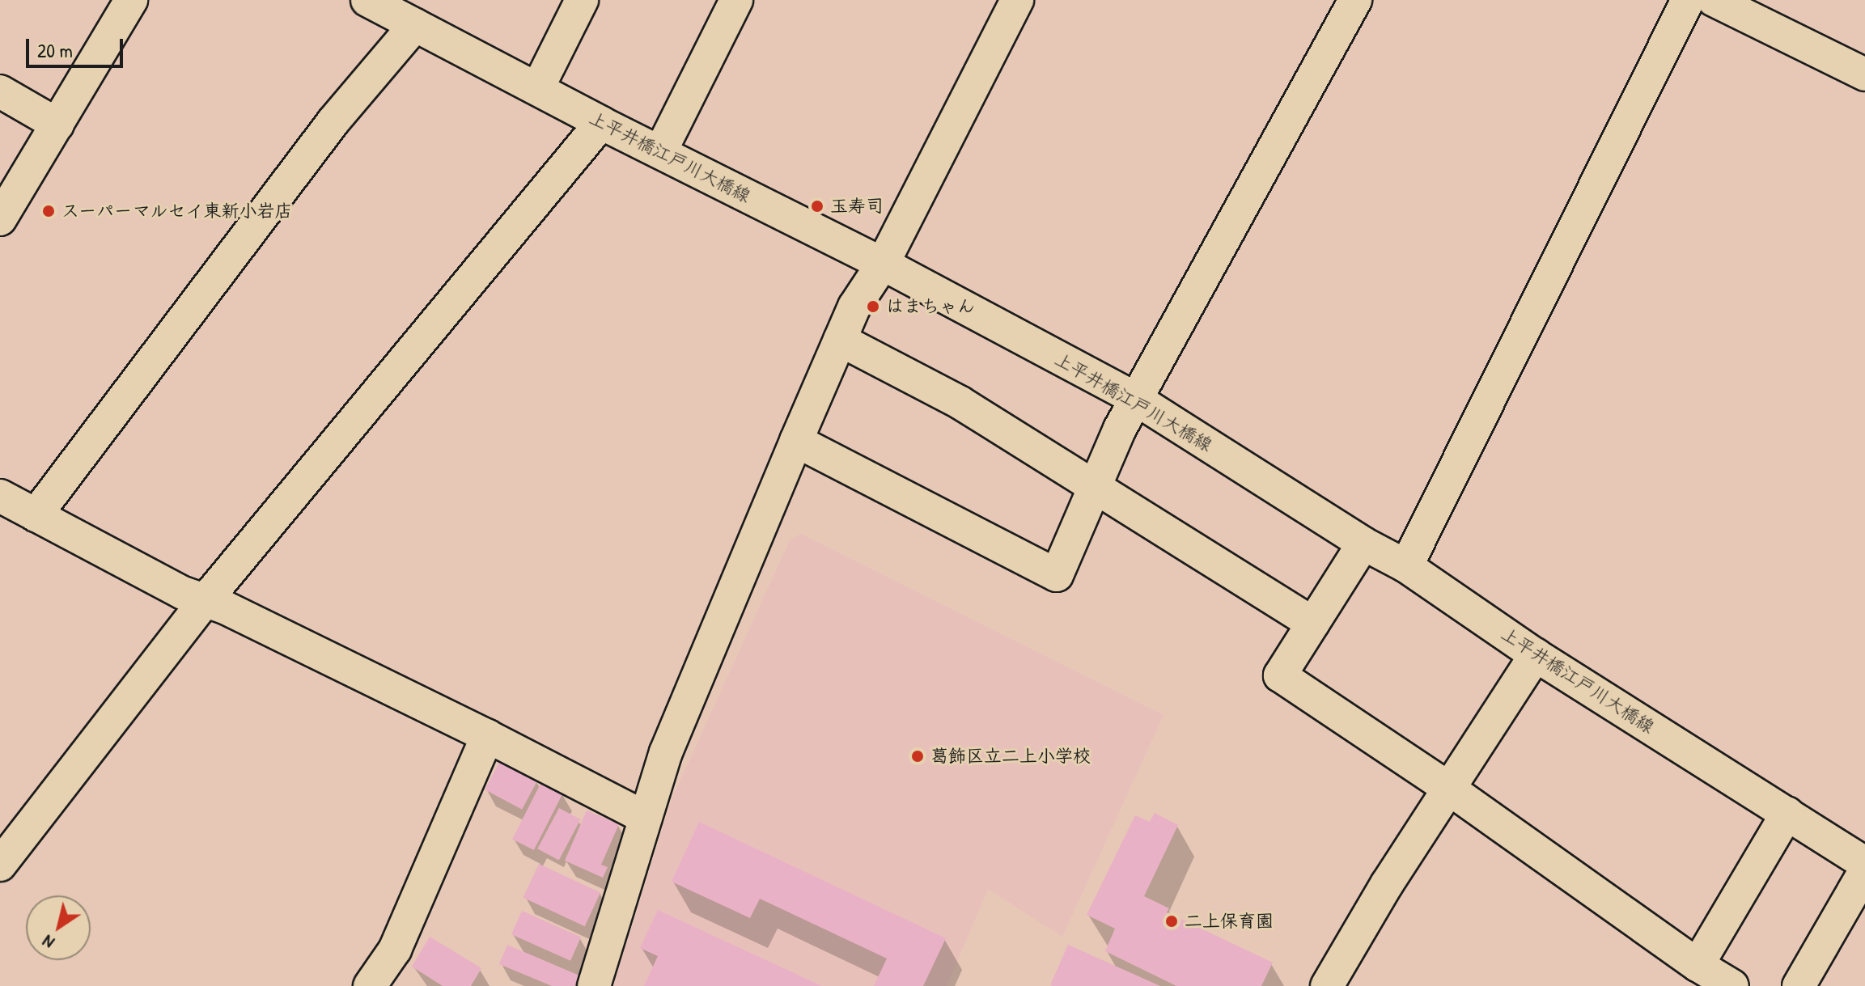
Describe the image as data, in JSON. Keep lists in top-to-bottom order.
{
  "streets": {
    "street": ["上平井橋江戸川大橋線"]
  },
  "places": [
    "玉寿司",
    "スーパーマルセイ東新小岩店",
    "はまちゃん",
    "葛飾区立二上小学校",
    "二上保育園"
  ],
  "scale_bar": "20 m",
  "north": "bottom left"
}
